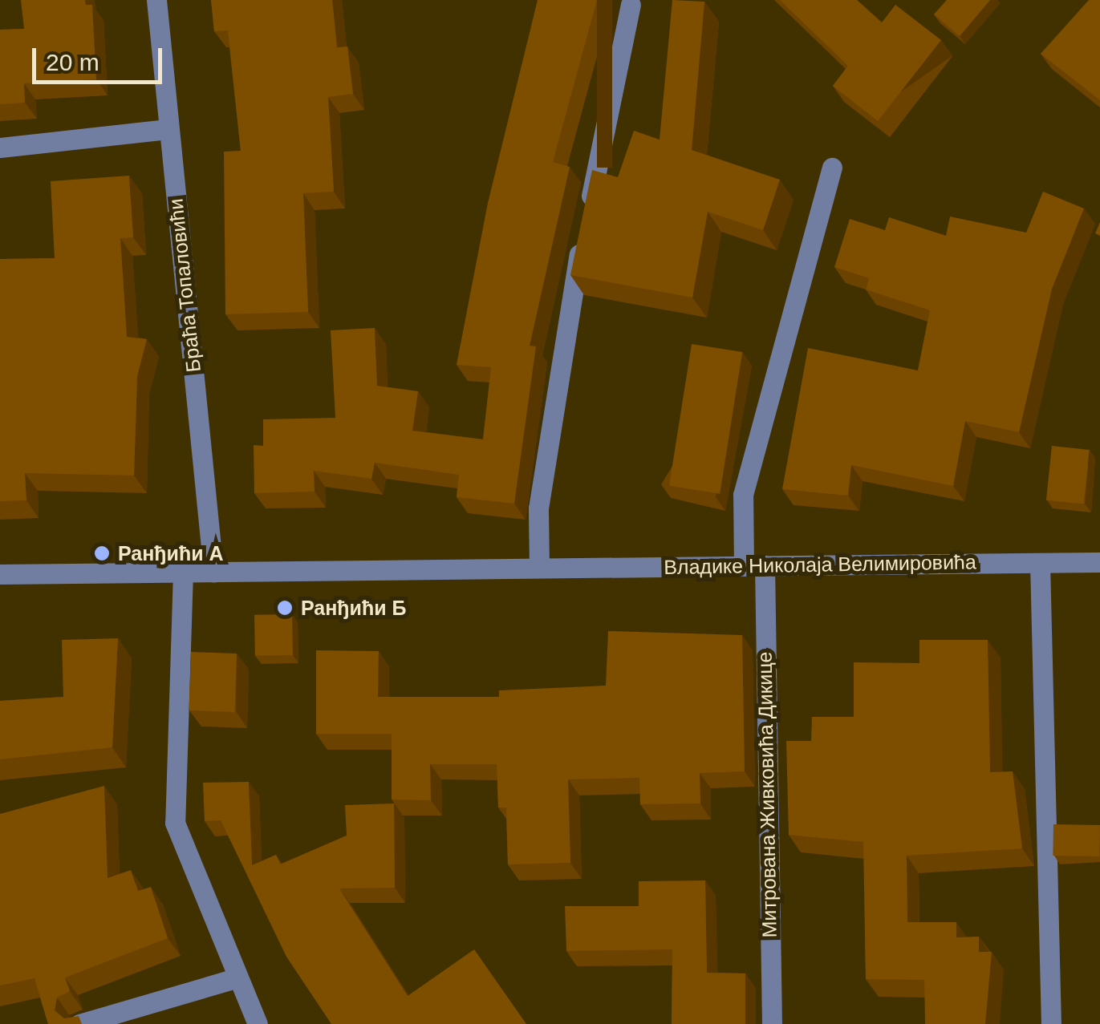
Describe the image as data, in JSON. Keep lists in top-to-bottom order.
{
  "streets": {
    "street": ["Браћа Топаловићи", "Владике Николаја Велимировића", "Митрована Живковића Дикице"]
  },
  "crossings": [
    ["Браћа Топаловићи", "Владике Николаја Велимировића"],
    ["Владике Николаја Велимировића", "Митрована Живковића Дикице"]
  ],
  "places": ["Ранђићи А", "Ранђићи Б"],
  "scale_bar": "20 m"
}
